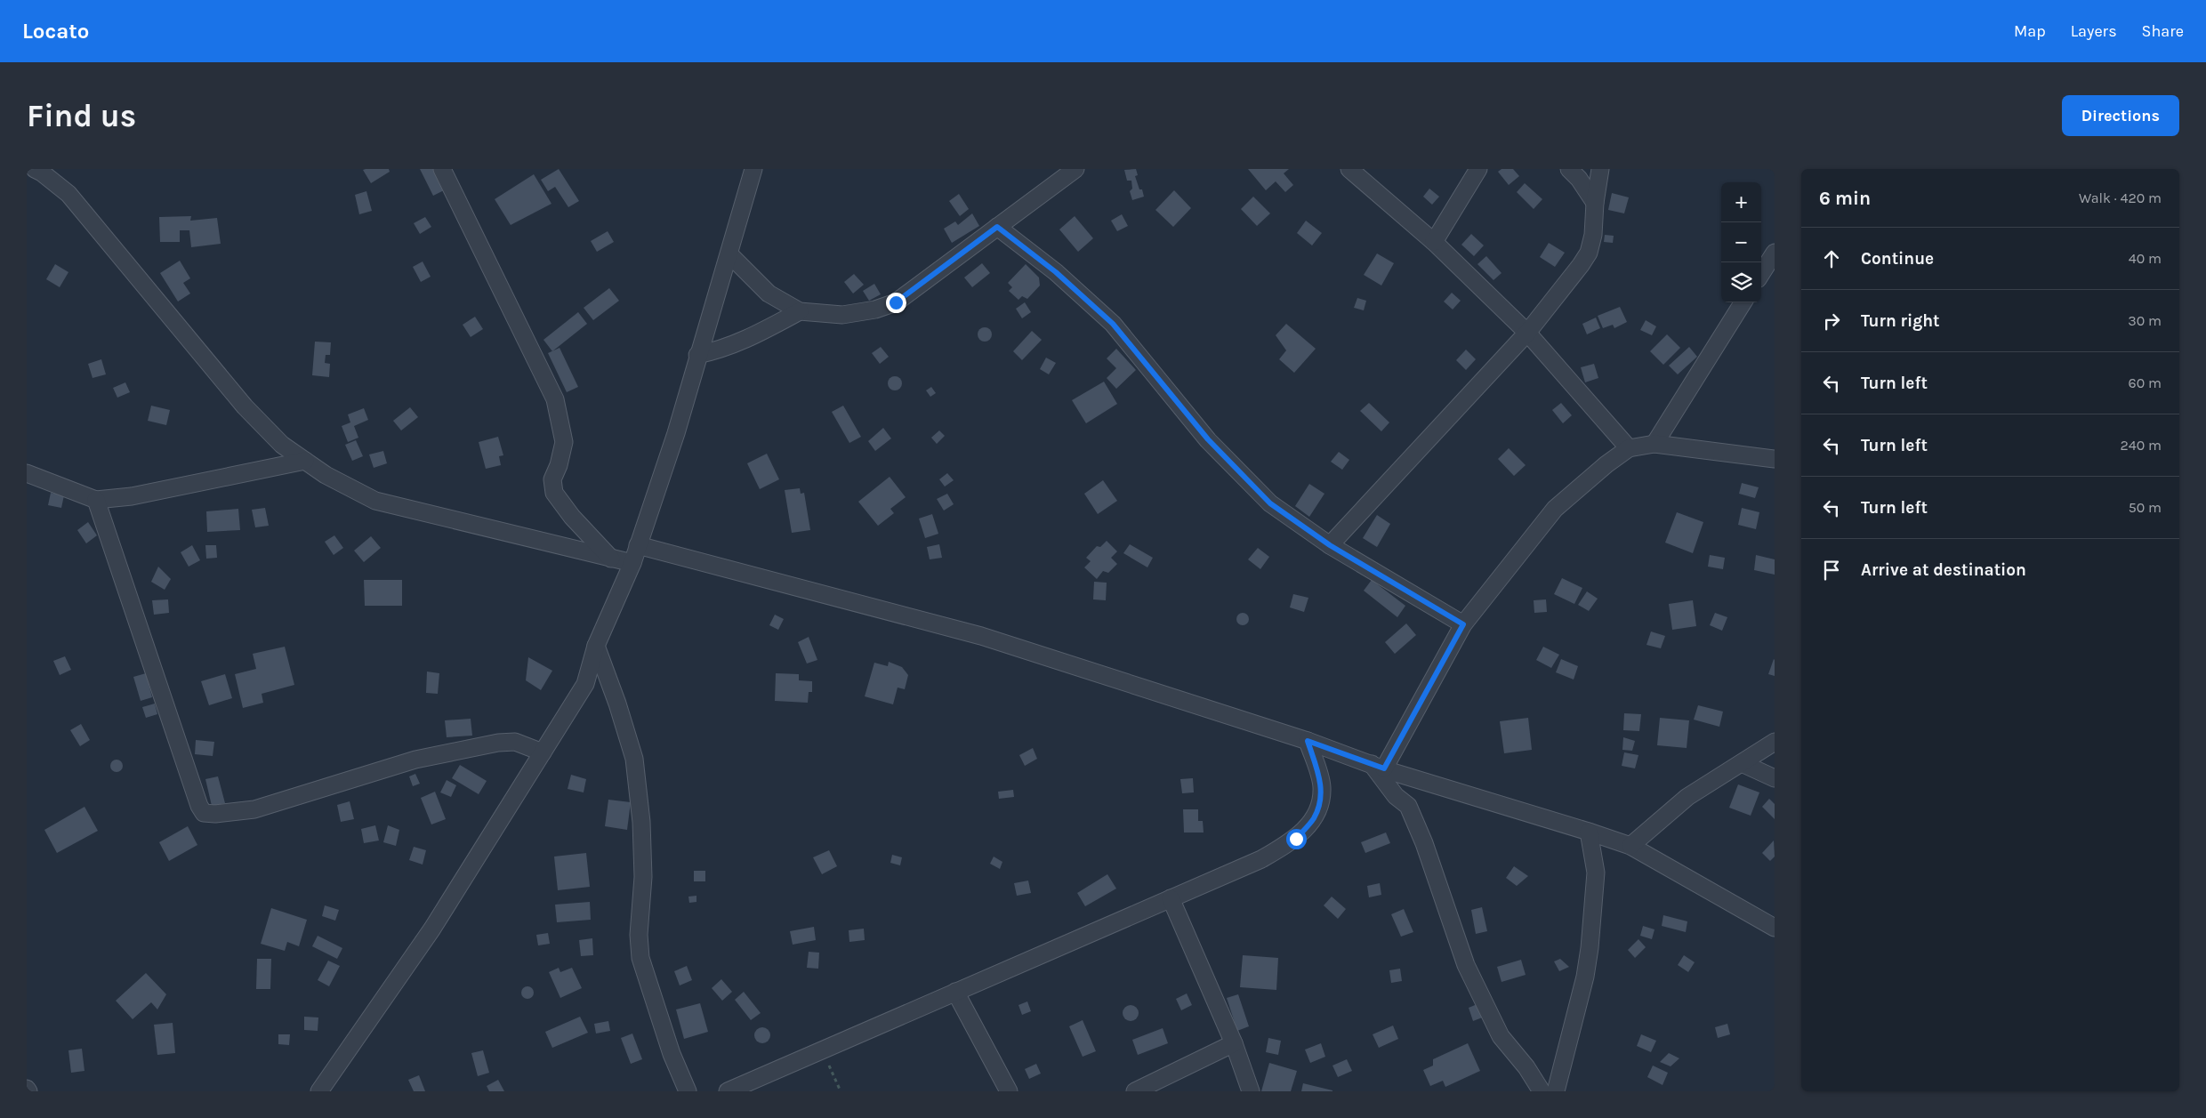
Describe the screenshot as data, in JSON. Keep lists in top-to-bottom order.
{
  "page": {
    "header": "Locato",
    "nav": ["Map", "Layers", "Share"],
    "buttons": "Directions",
    "title": "Find us",
    "heading": ["6 min", "Walk · 420 m"],
    "map_buttons": ["+", "−"],
    "list": [
      ["Continue", "40 m"],
      ["Turn right", "30 m"],
      ["Turn left", "60 m"],
      ["Turn left", "240 m"],
      ["Turn left", "50 m"],
      "Arrive at destination"
    ]
  }
}
